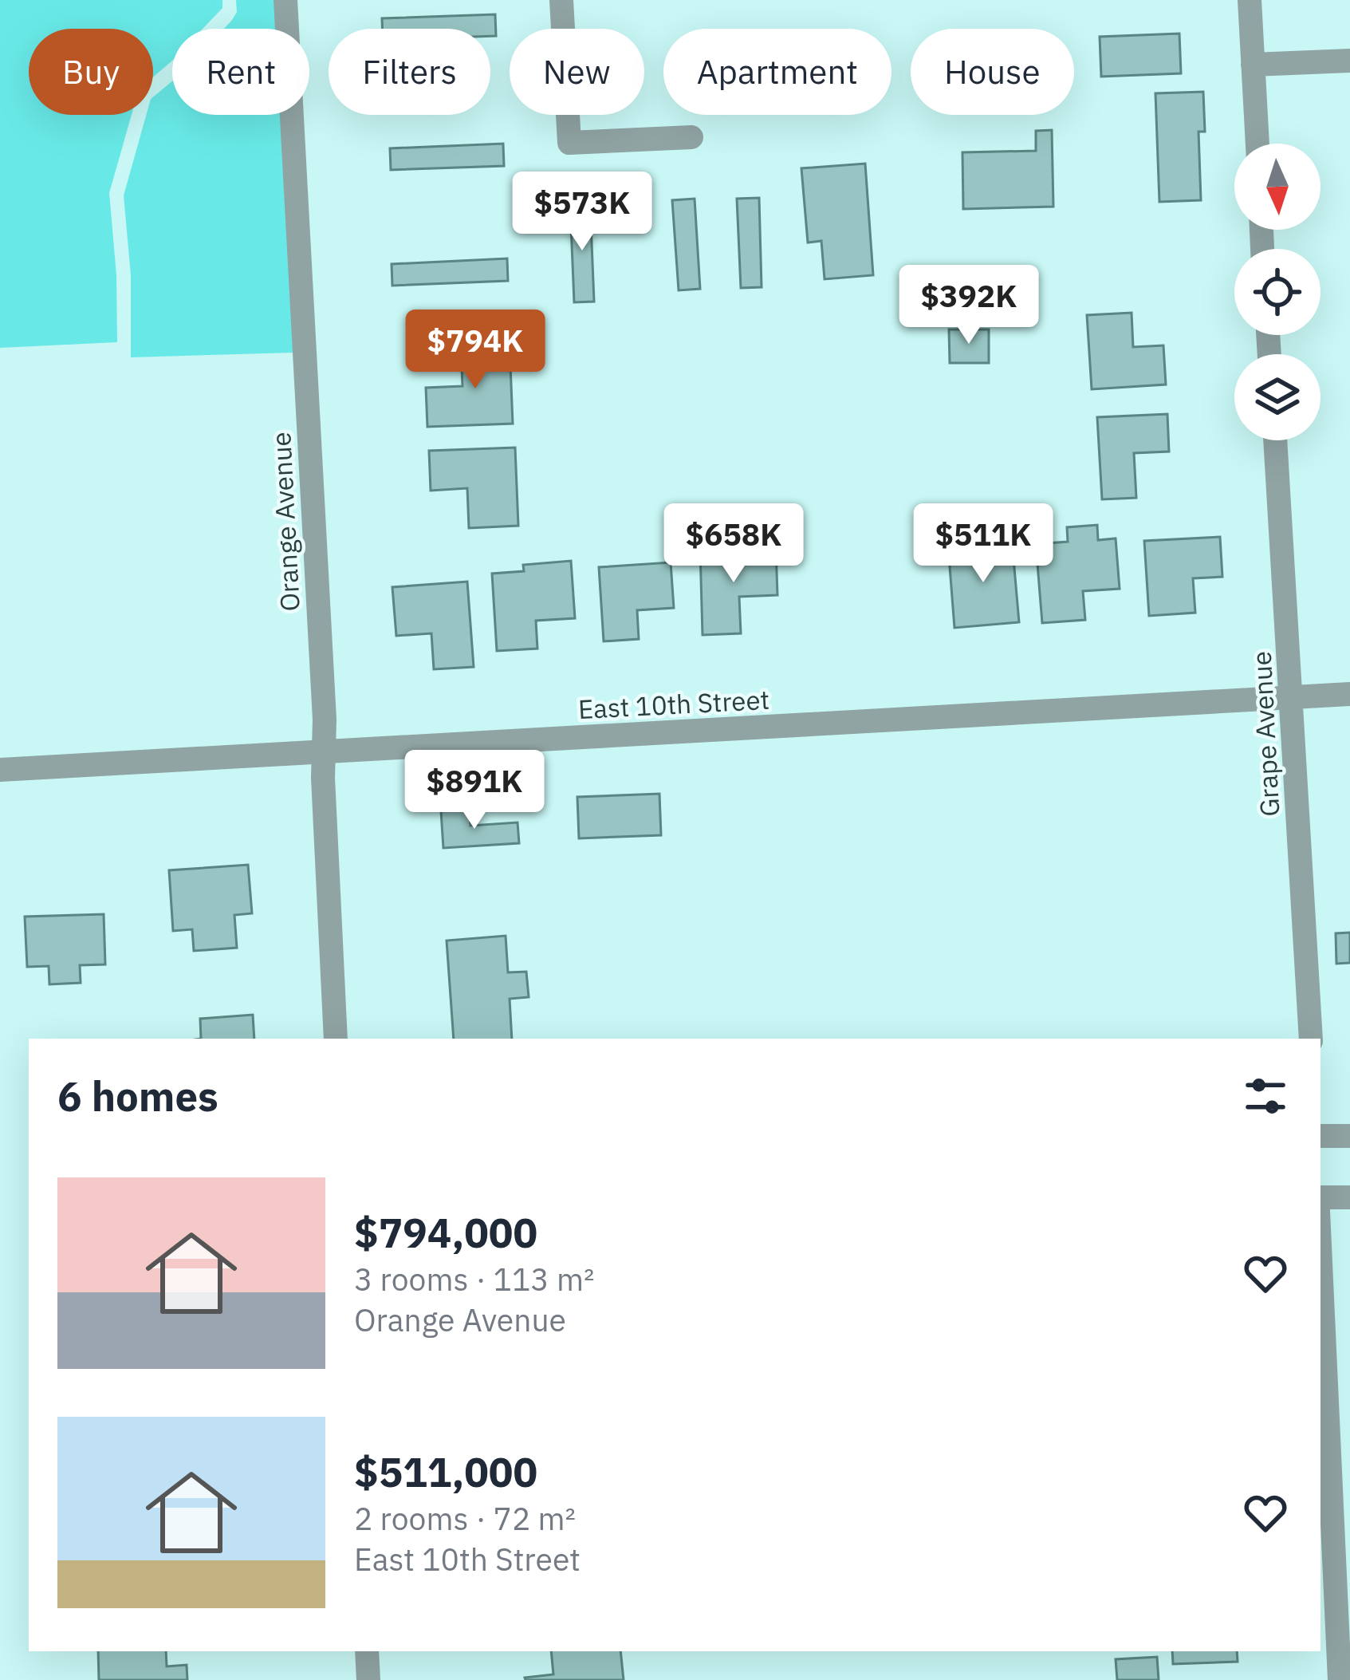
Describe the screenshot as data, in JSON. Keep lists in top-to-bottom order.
{
  "streets": {
    "street": ["Orange Avenue", "East 10th Street", "Grape Avenue"]
  },
  "crossings": [
    ["Orange Avenue", "East 10th Street"],
    ["East 10th Street", "Grape Avenue"]
  ],
  "north": "bottom",
  "page": {
    "chip": [
      "Buy",
      "Rent",
      "Filters",
      "New",
      "Apartment",
      "House"
    ],
    "price": [
      "$573K",
      "$392K",
      "$794K",
      "$658K",
      "$511K",
      "$891K"
    ],
    "heading": "6 homes",
    "list": [
      {
        "name": "$794,000",
        "note": "3 rooms · 113 m² · Orange Avenue"
      },
      {
        "name": "$511,000",
        "note": "2 rooms · 72 m² · East 10th Street"
      }
    ]
  }
}
